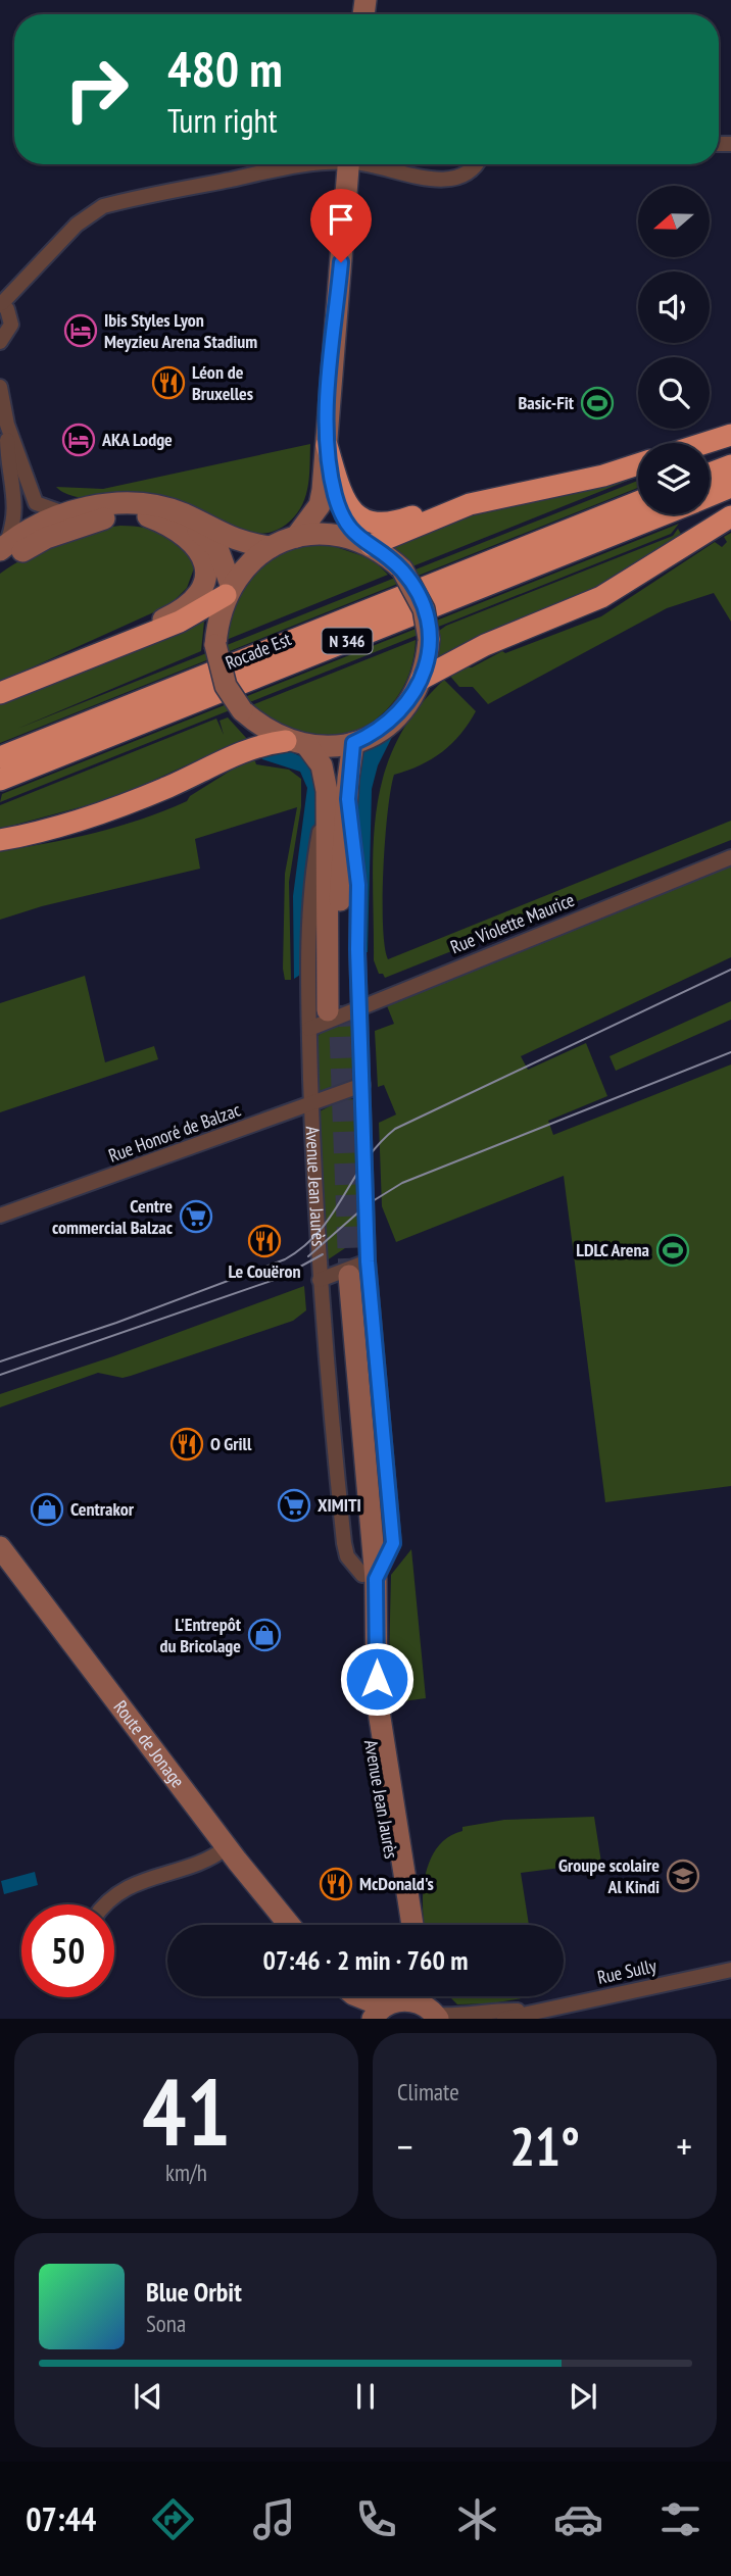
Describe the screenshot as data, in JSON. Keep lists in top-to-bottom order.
{
  "streets": {
    "highway": ["N 346", "Rocade Est"],
    "main road": ["Avenue Jean Jaurès", "Route de Jonage"],
    "street": ["Rue Violette Maurice", "Rue Honoré de Balzac", "Rue Sully"]
  },
  "crossings": [
    ["Rue Violette Maurice", "Avenue Jean Jaurès"],
    ["Rue Honoré de Balzac", "Avenue Jean Jaurès"]
  ],
  "places": {
    "hotel": ["Ibis Styles Lyon Meyzieu Arena Stadium", "AKA Lodge"],
    "restaurant": [
      "Léon de Bruxelles",
      "Le Couëron",
      "O Grill",
      "McDonald's"
    ],
    "sports": ["Basic-Fit", "LDLC Arena"],
    "supermarket": ["Centre commercial Balzac", "XIMITI"],
    "shop": ["Centrakor", "L'Entrepôt du Bricolage"],
    "school or university": ["Groupe scolaire Al Kindi"]
  },
  "north": "left",
  "page": {
    "turn": ["480 m", "Turn right"],
    "limit": "50",
    "trip": "07:46 · 2 min · 760 m",
    "tile": [
      ["41", "km/h"],
      "Climate"
    ],
    "heat": ["−", "21°", "+"],
    "song": ["Blue Orbit", "Sona"],
    "tabs": "07:44"
  }
}
